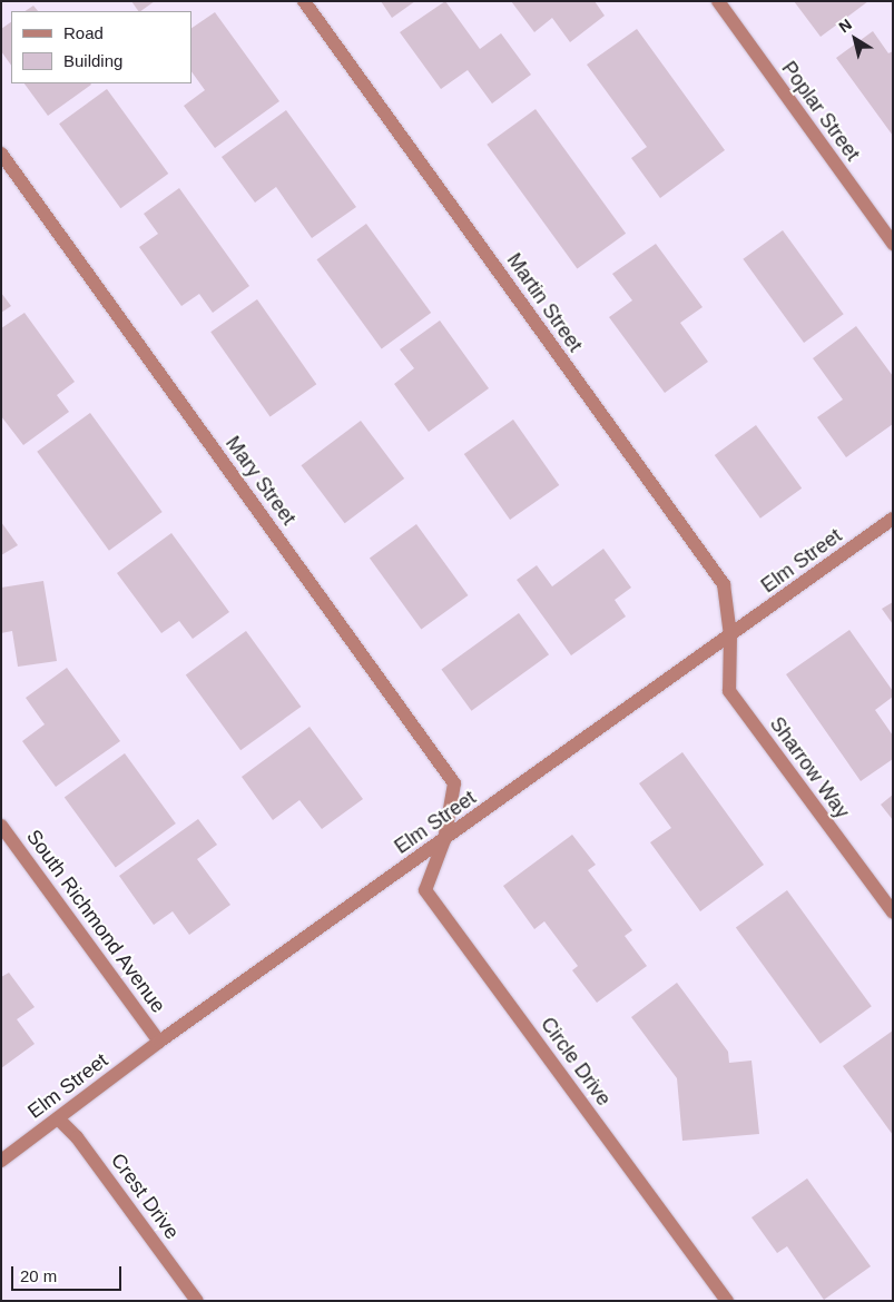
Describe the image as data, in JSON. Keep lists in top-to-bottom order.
{
  "streets": {
    "street": [
      "Poplar Street",
      "Martin Street",
      "Mary Street",
      "Elm Street",
      "Sharrow Way",
      "South Richmond Avenue",
      "Circle Drive",
      "Crest Drive"
    ]
  },
  "crossings": [
    ["Martin Street", "Elm Street"],
    ["Martin Street", "Sharrow Way"],
    ["Mary Street", "Elm Street"],
    ["Mary Street", "Circle Drive"],
    ["Elm Street", "Sharrow Way"],
    ["Elm Street", "South Richmond Avenue"],
    ["Elm Street", "Circle Drive"],
    ["Elm Street", "Crest Drive"]
  ],
  "legend": ["Road", "Building"],
  "scale_bar": "20 m",
  "north": "top left"
}
